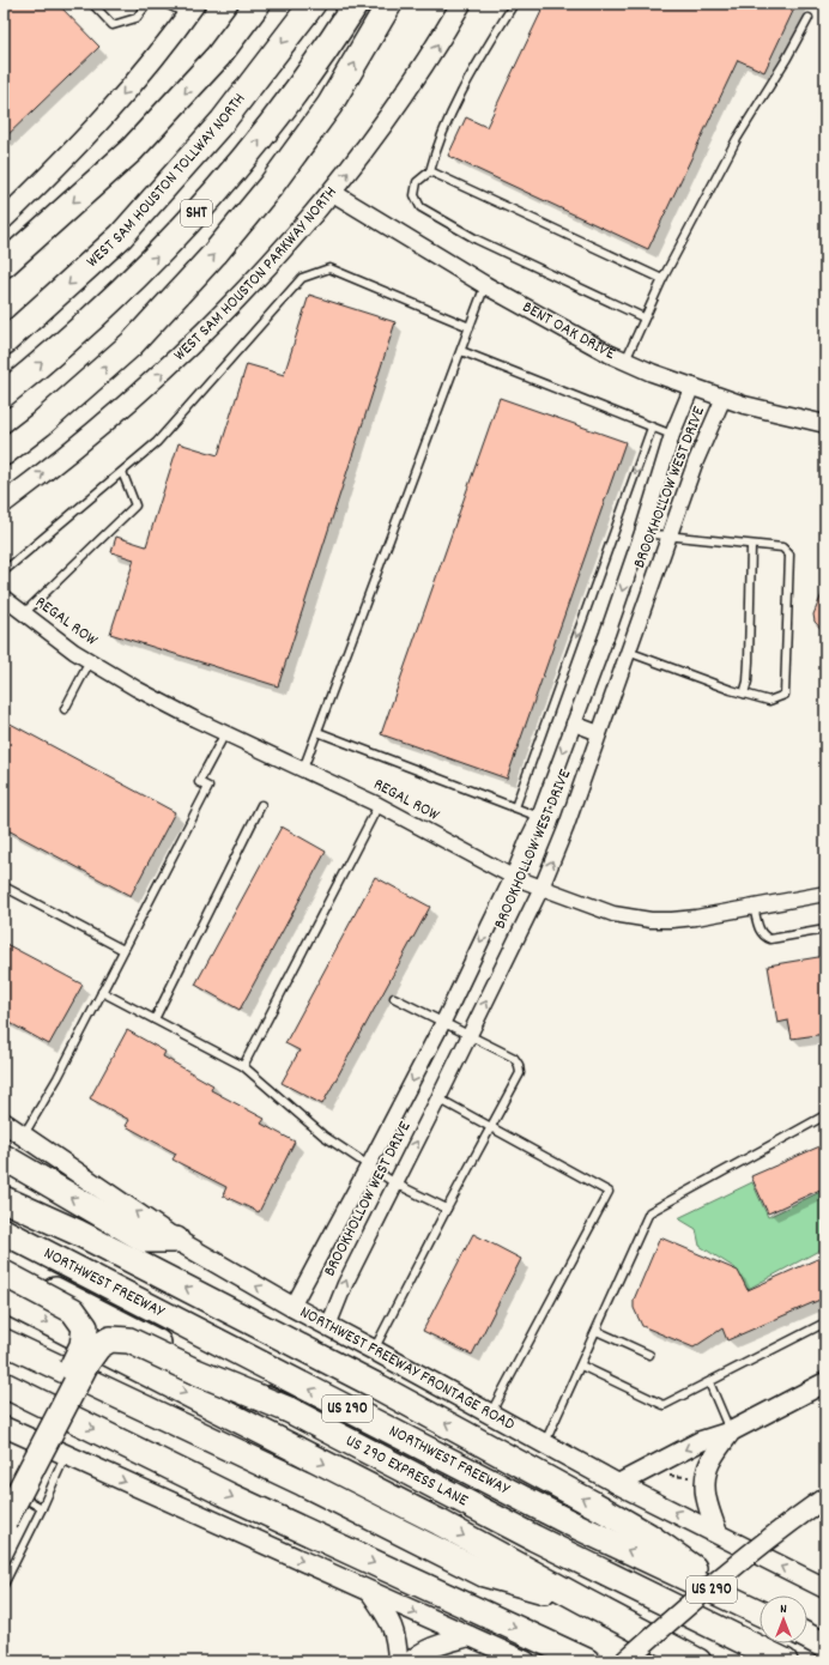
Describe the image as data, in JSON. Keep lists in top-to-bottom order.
{
  "streets": {
    "highway": [
      "WEST SAM HOUSTON TOLLWAY NORTH",
      "SHT",
      "NORTHWEST FREEWAY",
      "US 290",
      "US 290 EXPRESS LANE"
    ],
    "main road": ["WEST SAM HOUSTON PARKWAY NORTH", "NORTHWEST FREEWAY FRONTAGE ROAD"],
    "street": ["BENT OAK DRIVE", "BROOKHOLLOW WEST DRIVE", "REGAL ROW"]
  },
  "crossings": [
    ["WEST SAM HOUSTON PARKWAY NORTH", "BENT OAK DRIVE"],
    ["BENT OAK DRIVE", "BROOKHOLLOW WEST DRIVE"],
    ["BROOKHOLLOW WEST DRIVE", "REGAL ROW"],
    ["BROOKHOLLOW WEST DRIVE", "NORTHWEST FREEWAY FRONTAGE ROAD"]
  ],
  "one_way": ["WEST SAM HOUSTON PARKWAY NORTH", "NORTHWEST FREEWAY FRONTAGE ROAD"],
  "north": "top"
}
